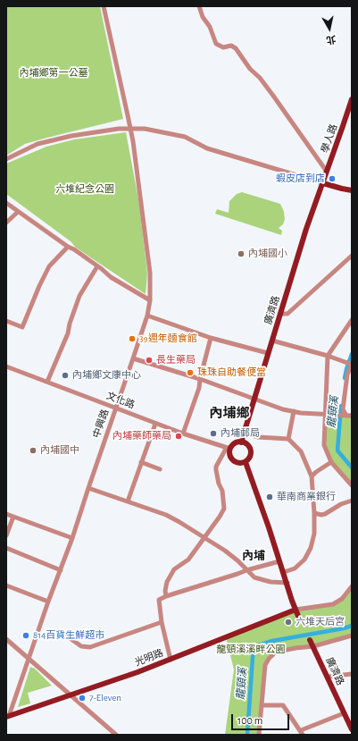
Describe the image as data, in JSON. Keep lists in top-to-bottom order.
{
  "streets": {
    "main road": ["學人路", "廣濟路", "光明路"],
    "street": ["文化路", "中興路"]
  },
  "crossings": [
    ["學人路", "廣濟路"],
    ["廣濟路", "文化路"],
    ["文化路", "中興路"],
    ["中興路", "光明路"]
  ],
  "districts": ["內埔鄉", "內埔"],
  "water": ["龍頸溪"],
  "parks": ["內埔鄉第一公墓", "六堆紀念公園", "龍頸溪溪畔公園"],
  "places": [
    "蝦皮店到店",
    "內埔國小",
    "39週年麵食館",
    "長生藥局",
    "珠珠自助餐便當",
    "內埔鄉文康中心",
    "內埔郵局",
    "內埔藥師藥局",
    "內埔國中",
    "華南商業銀行",
    "六堆天后宮",
    "814百貨生鮮超市",
    "7-Eleven"
  ],
  "scale_bar": "100 m",
  "north": "bottom"
}
